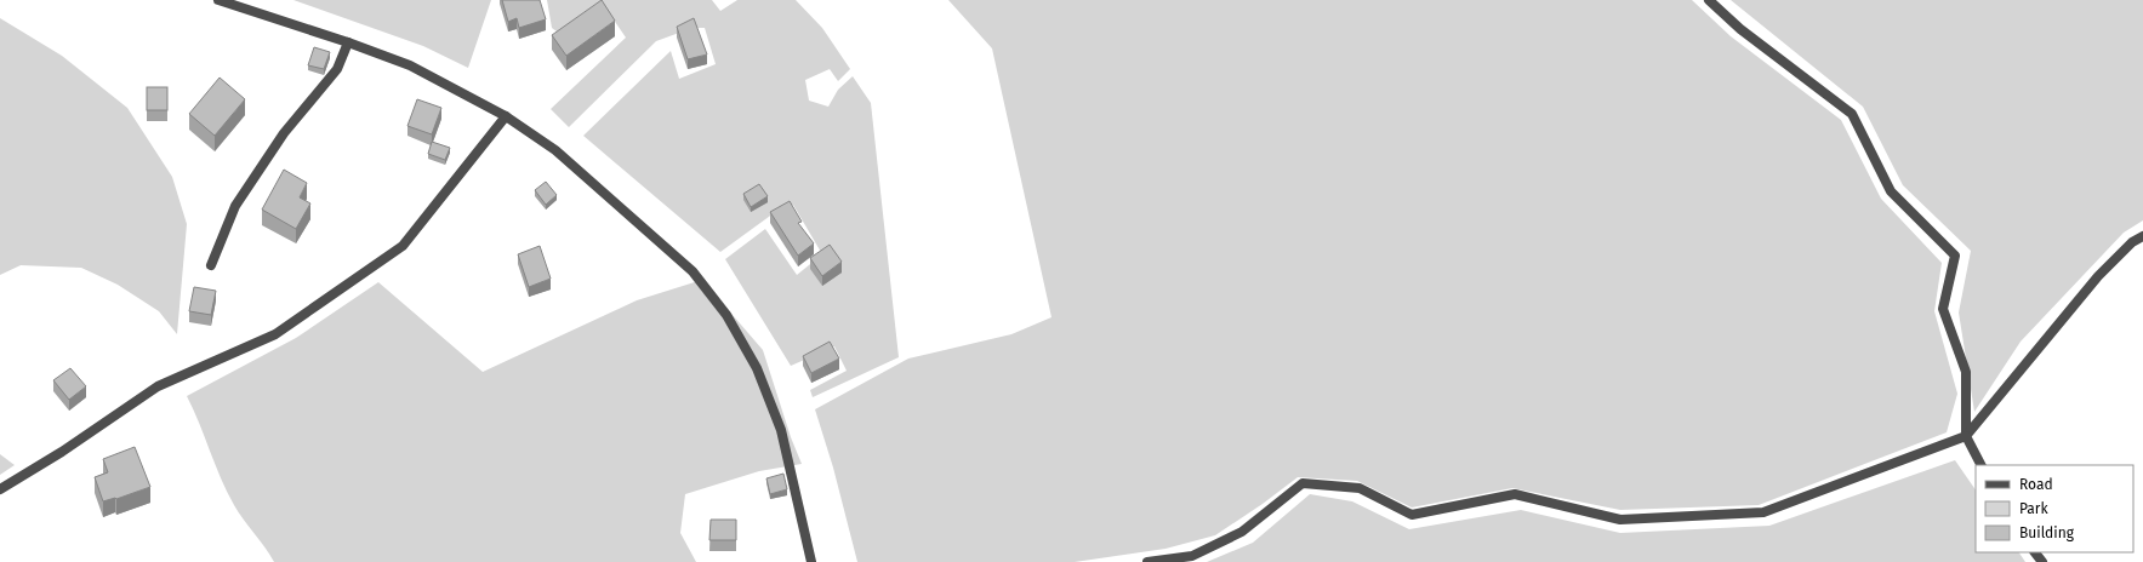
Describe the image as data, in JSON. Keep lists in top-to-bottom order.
{
  "legend": ["Road", "Park", "Building"]
}
